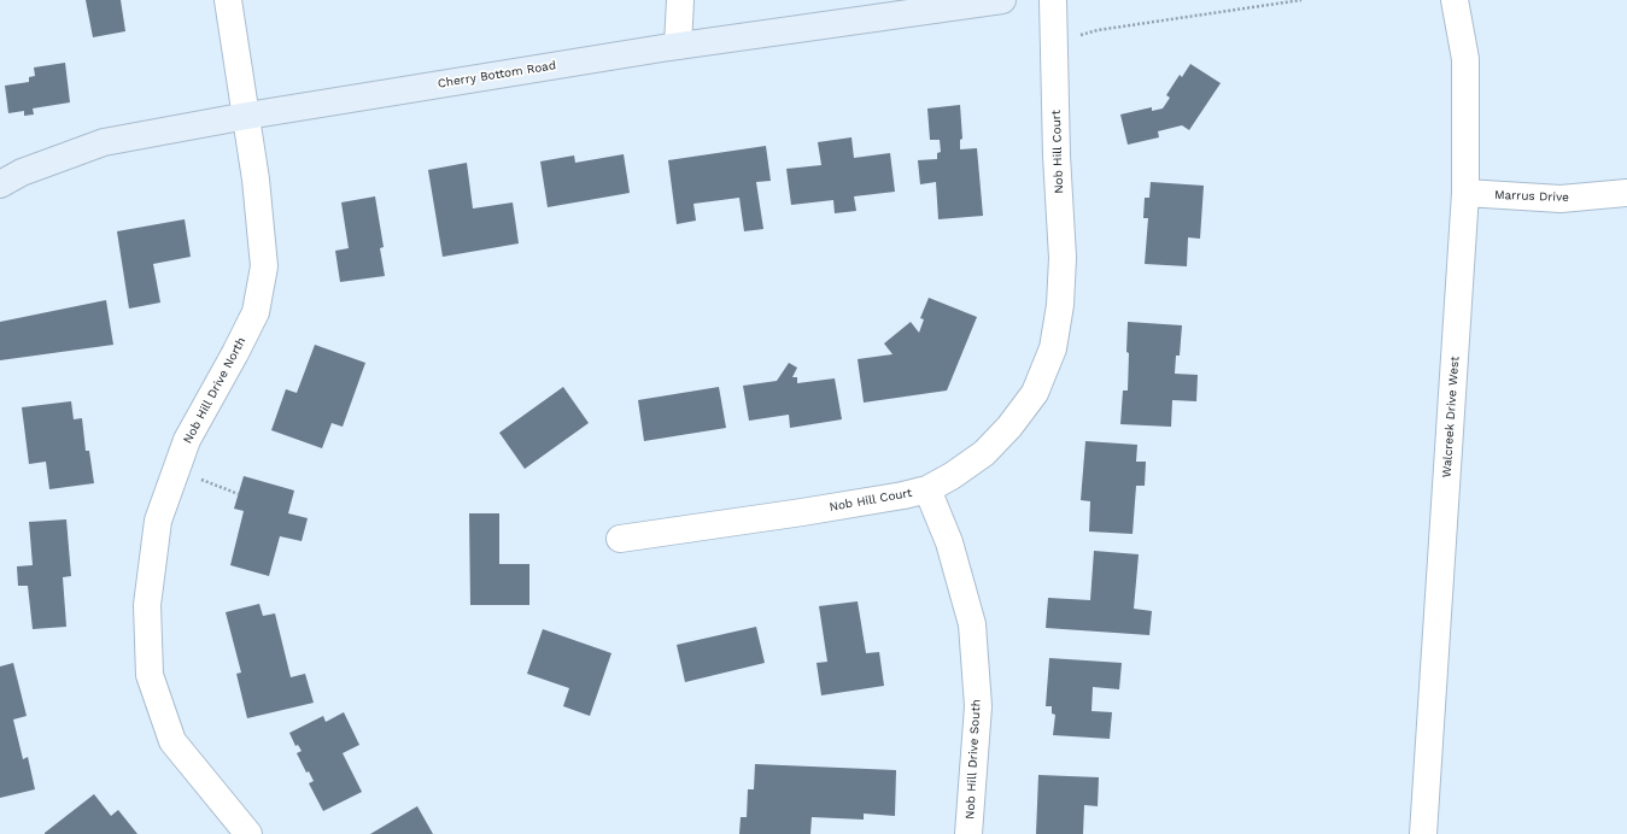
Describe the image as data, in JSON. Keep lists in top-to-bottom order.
{
  "streets": {
    "main road": ["Cherry Bottom Road"],
    "street": [
      "Nob Hill Court",
      "Marrus Drive",
      "Nob Hill Drive North",
      "Walcreek Drive West",
      "Nob Hill Drive South"
    ]
  },
  "crossings": [
    ["Cherry Bottom Road", "Nob Hill Drive North"],
    ["Nob Hill Court", "Nob Hill Drive South"],
    ["Marrus Drive", "Walcreek Drive West"]
  ]
}
